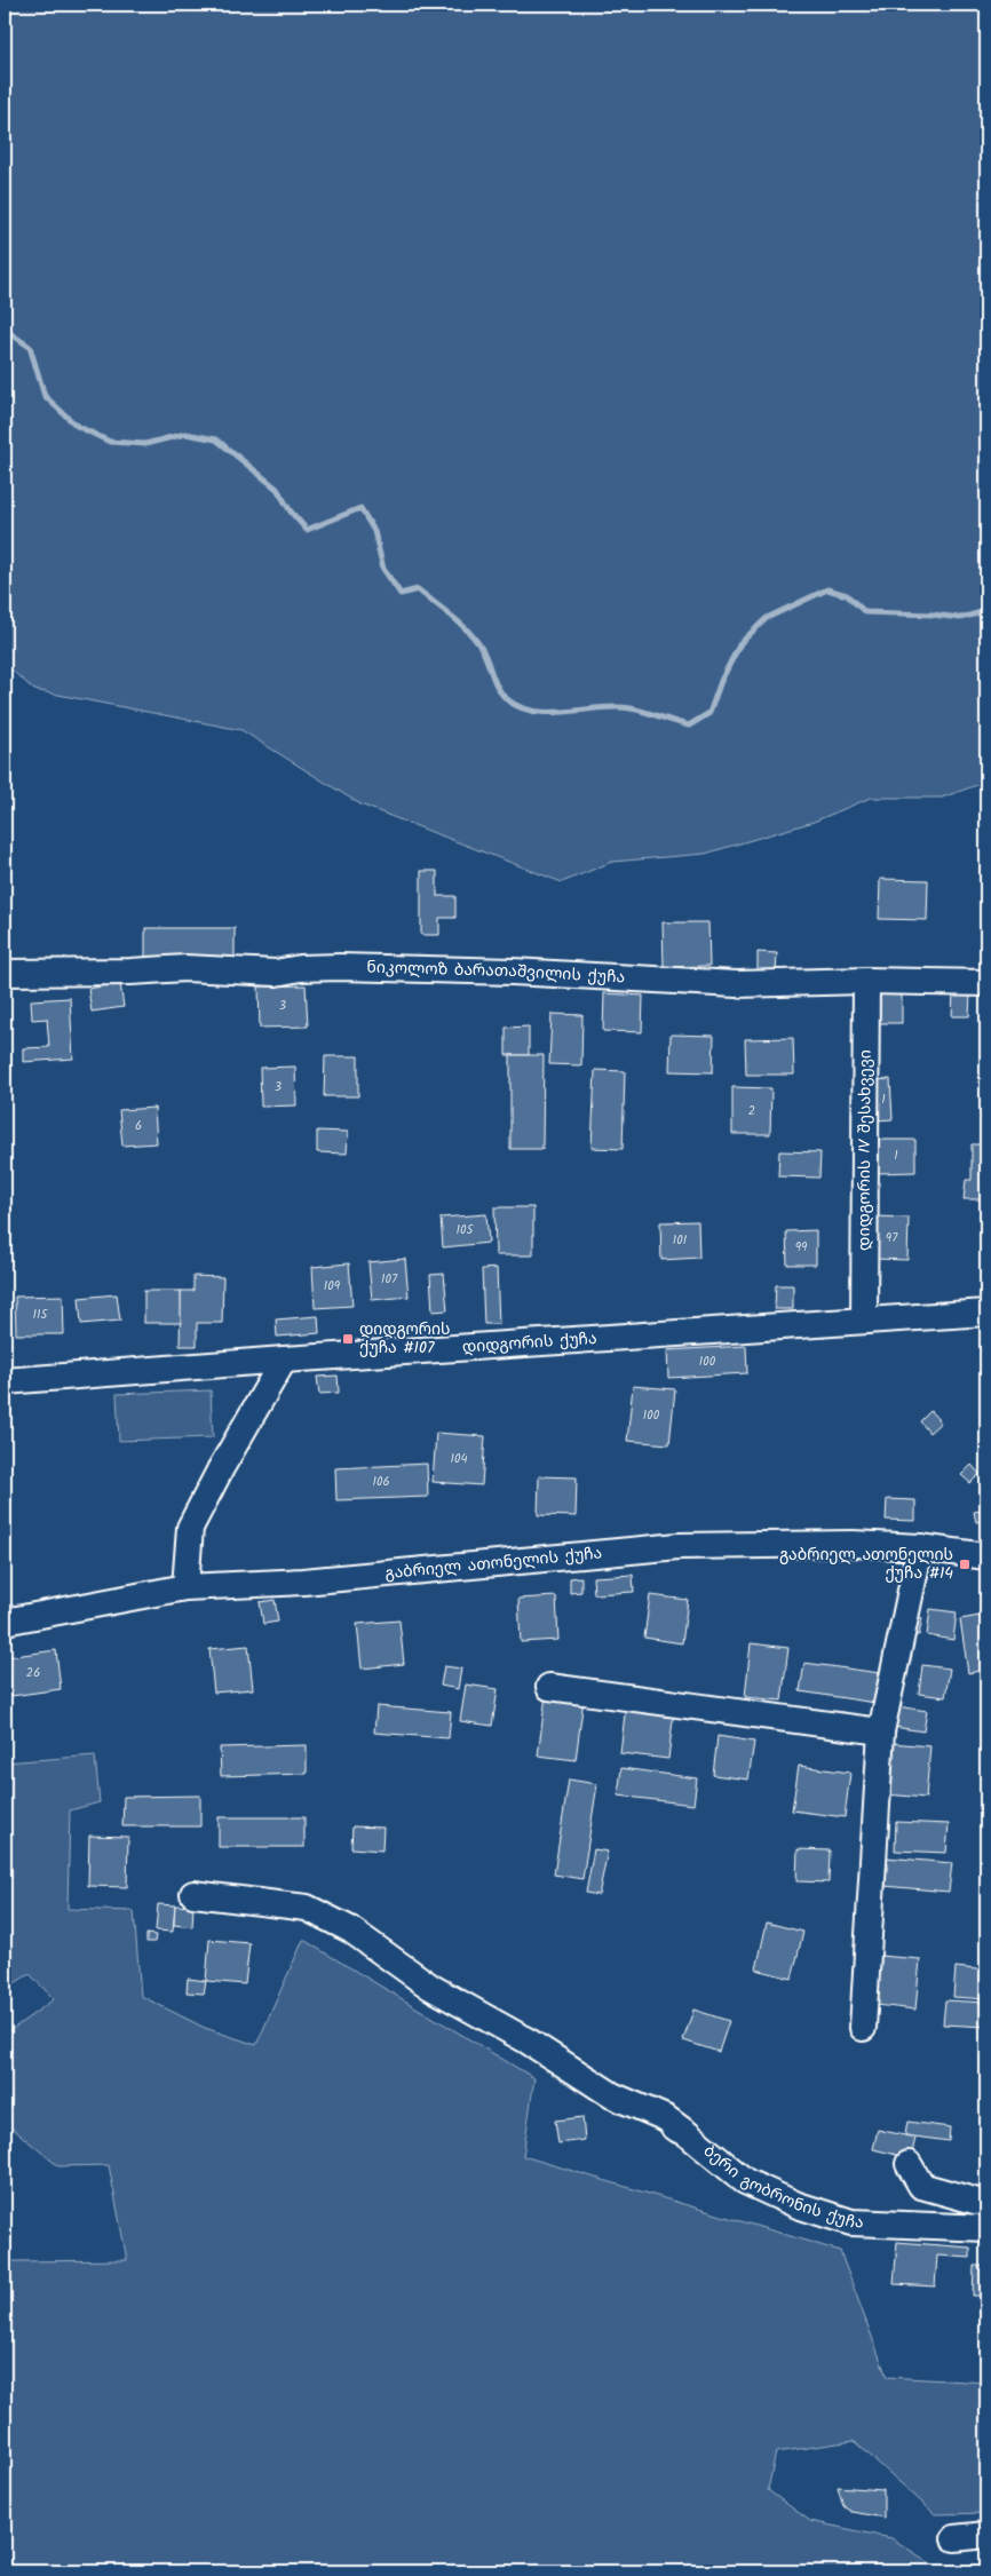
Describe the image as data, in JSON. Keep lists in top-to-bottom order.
{
  "streets": {
    "street": [
      "ნიკოლოზ ბარათაშვილის ქუჩა",
      "დიდგორის IV შესახვევი",
      "დიდგორის ქუჩა",
      "გაბრიელ ათონელის ქუჩა",
      "ბერი გობრონის ქუჩა"
    ]
  },
  "crossings": [
    ["ნიკოლოზ ბარათაშვილის ქუჩა", "დიდგორის IV შესახვევი"],
    ["დიდგორის IV შესახვევი", "დიდგორის ქუჩა"]
  ],
  "places": {
    "transit": ["დიდგორის ქუჩა #107", "გაბრიელ ათონელის ქუჩა #14"]
  },
  "house_numbers": [
    "3",
    "3",
    "1",
    "2",
    "6",
    "1",
    "105",
    "97",
    "101",
    "99",
    "107",
    "109",
    "115",
    "100",
    "100",
    "104",
    "106",
    "26"
  ]
}
